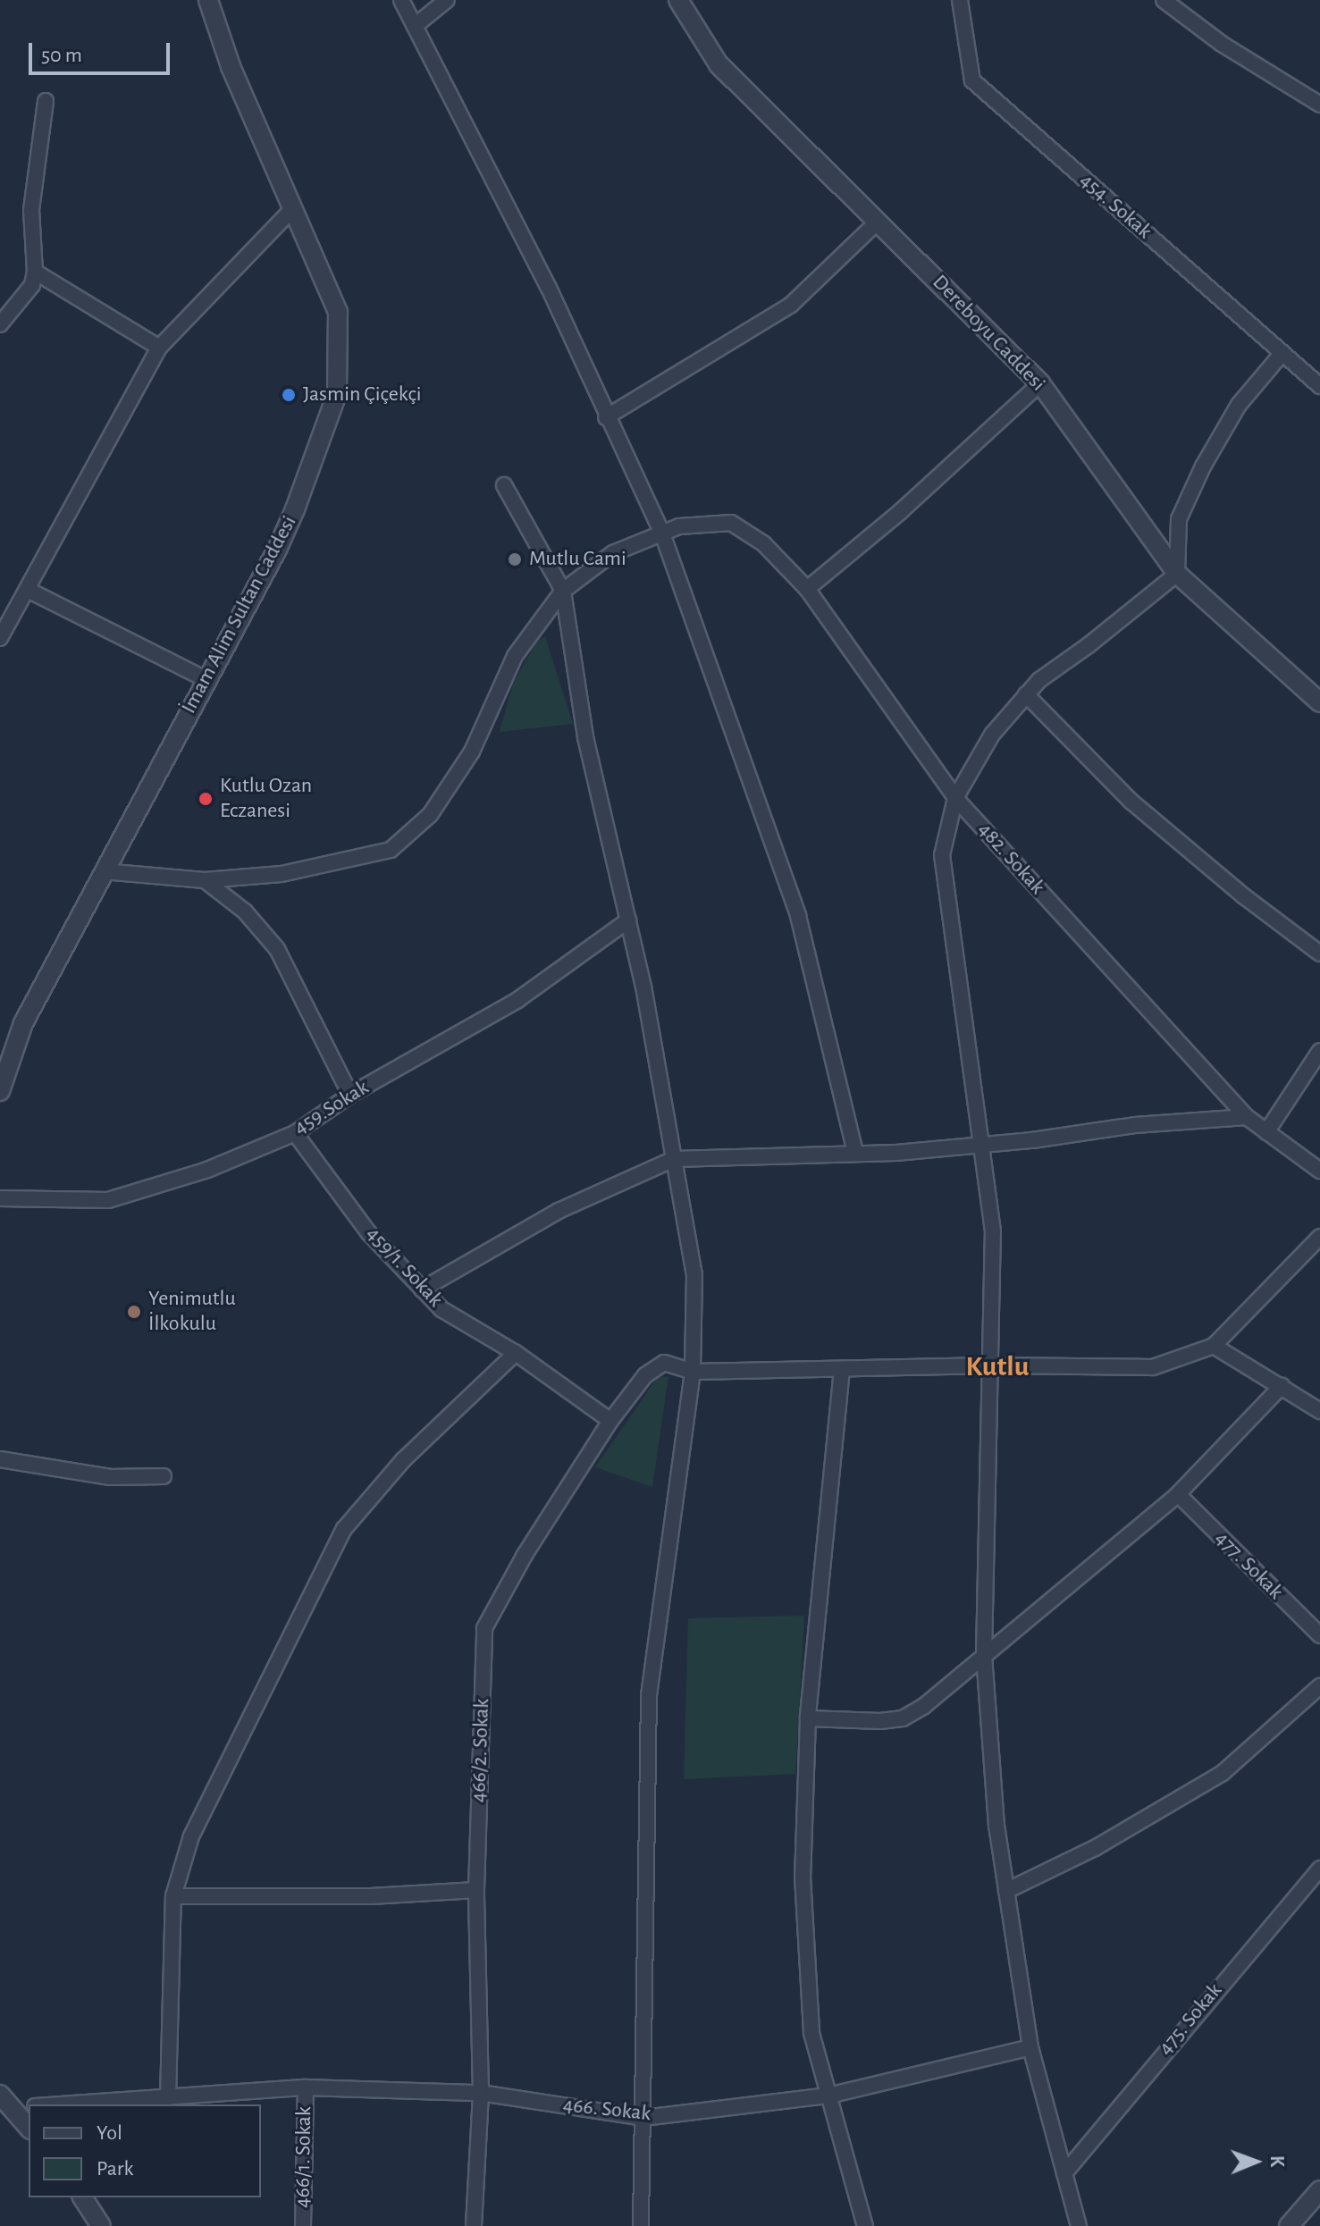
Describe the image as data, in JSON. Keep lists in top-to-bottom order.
{
  "streets": {
    "street": [
      "454. Sokak",
      "Dereboyu Caddesi",
      "İmam Alim Sultan Caddesi",
      "482. Sokak",
      "459.Sokak",
      "459/1. Sokak",
      "477. Sokak",
      "466/2. Sokak",
      "475. Sokak",
      "466. Sokak",
      "466/1. Sokak"
    ]
  },
  "crossings": [
    ["459.Sokak", "459/1. Sokak"],
    ["459/1. Sokak", "466/2. Sokak"],
    ["466/2. Sokak", "466. Sokak"],
    ["466. Sokak", "466/1. Sokak"]
  ],
  "districts": ["Kutlu"],
  "places": [
    "Jasmin Çiçekçi",
    "Mutlu Cami",
    "Kutlu Ozan Eczanesi",
    "Yenimutlu İlkokulu"
  ],
  "legend": ["Yol", "Park"],
  "scale_bar": "50 m",
  "north": "right"
}
